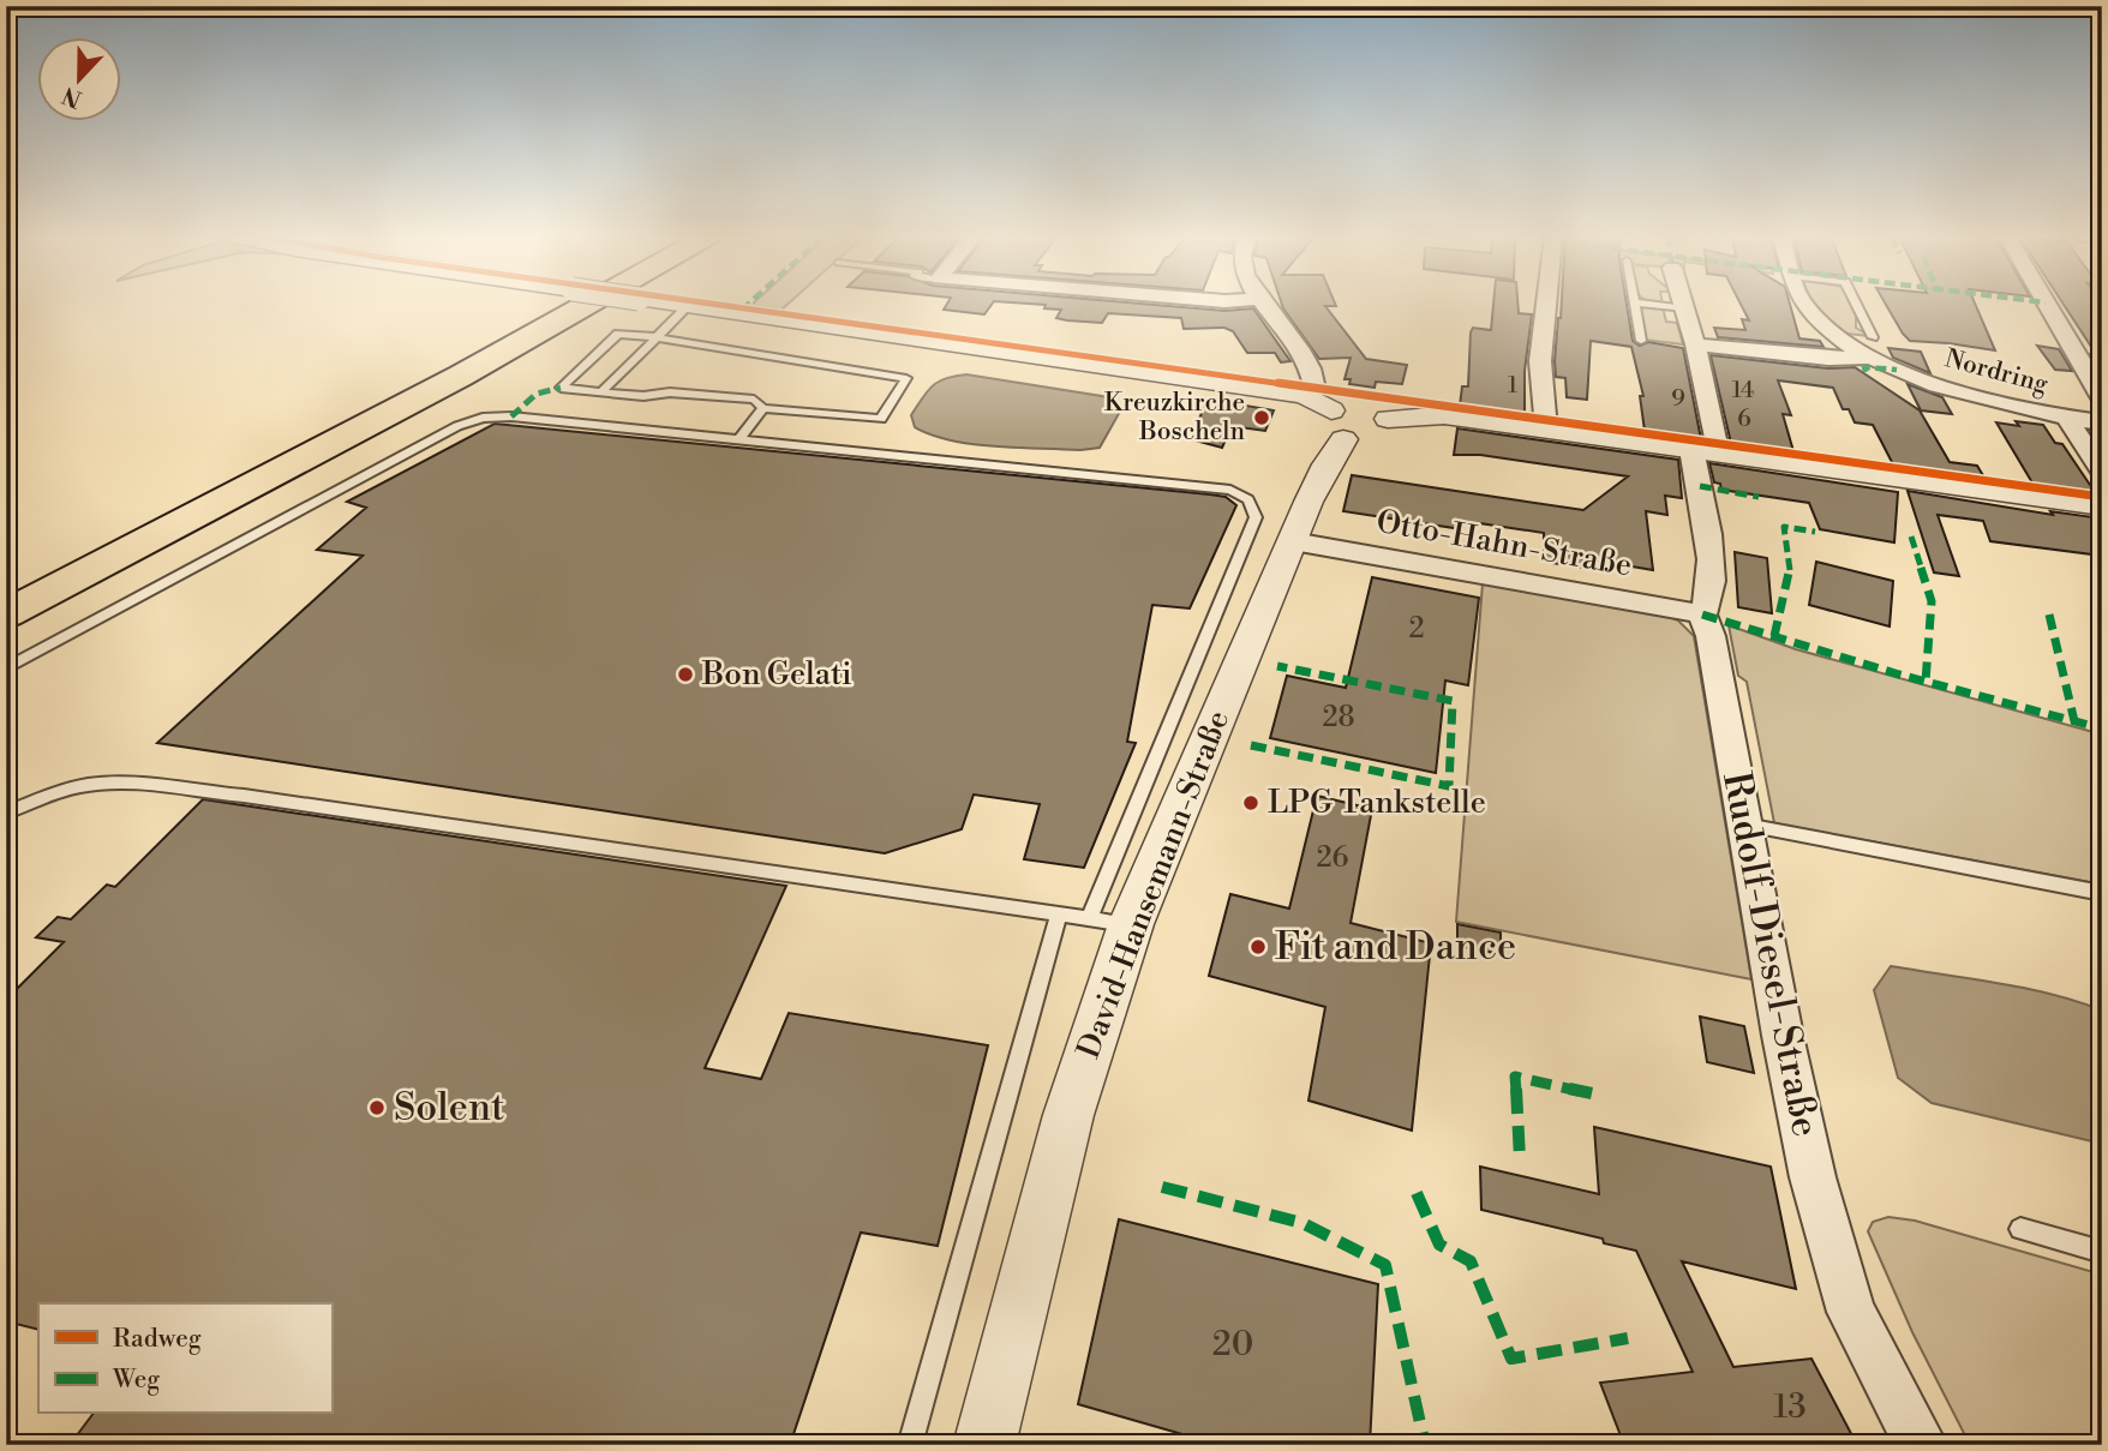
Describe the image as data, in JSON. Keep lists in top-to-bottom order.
{
  "streets": {
    "street": [
      "Nordring",
      "Otto-Hahn-Straße",
      "David-Hansemann-Straße",
      "Rudolf-Diesel-Straße"
    ]
  },
  "crossings": [
    ["Otto-Hahn-Straße", "David-Hansemann-Straße"],
    ["Otto-Hahn-Straße", "Rudolf-Diesel-Straße"]
  ],
  "places": [
    "Kreuzkirche Boscheln",
    "Bon Gelati",
    "LPG Tankstelle",
    "Fit and Dance",
    "Solent"
  ],
  "house_numbers": [
    "1",
    "14",
    "9",
    "6",
    "2",
    "28",
    "26",
    "20",
    "13"
  ],
  "legend": ["Radweg", "Weg"],
  "north": "bottom"
}
